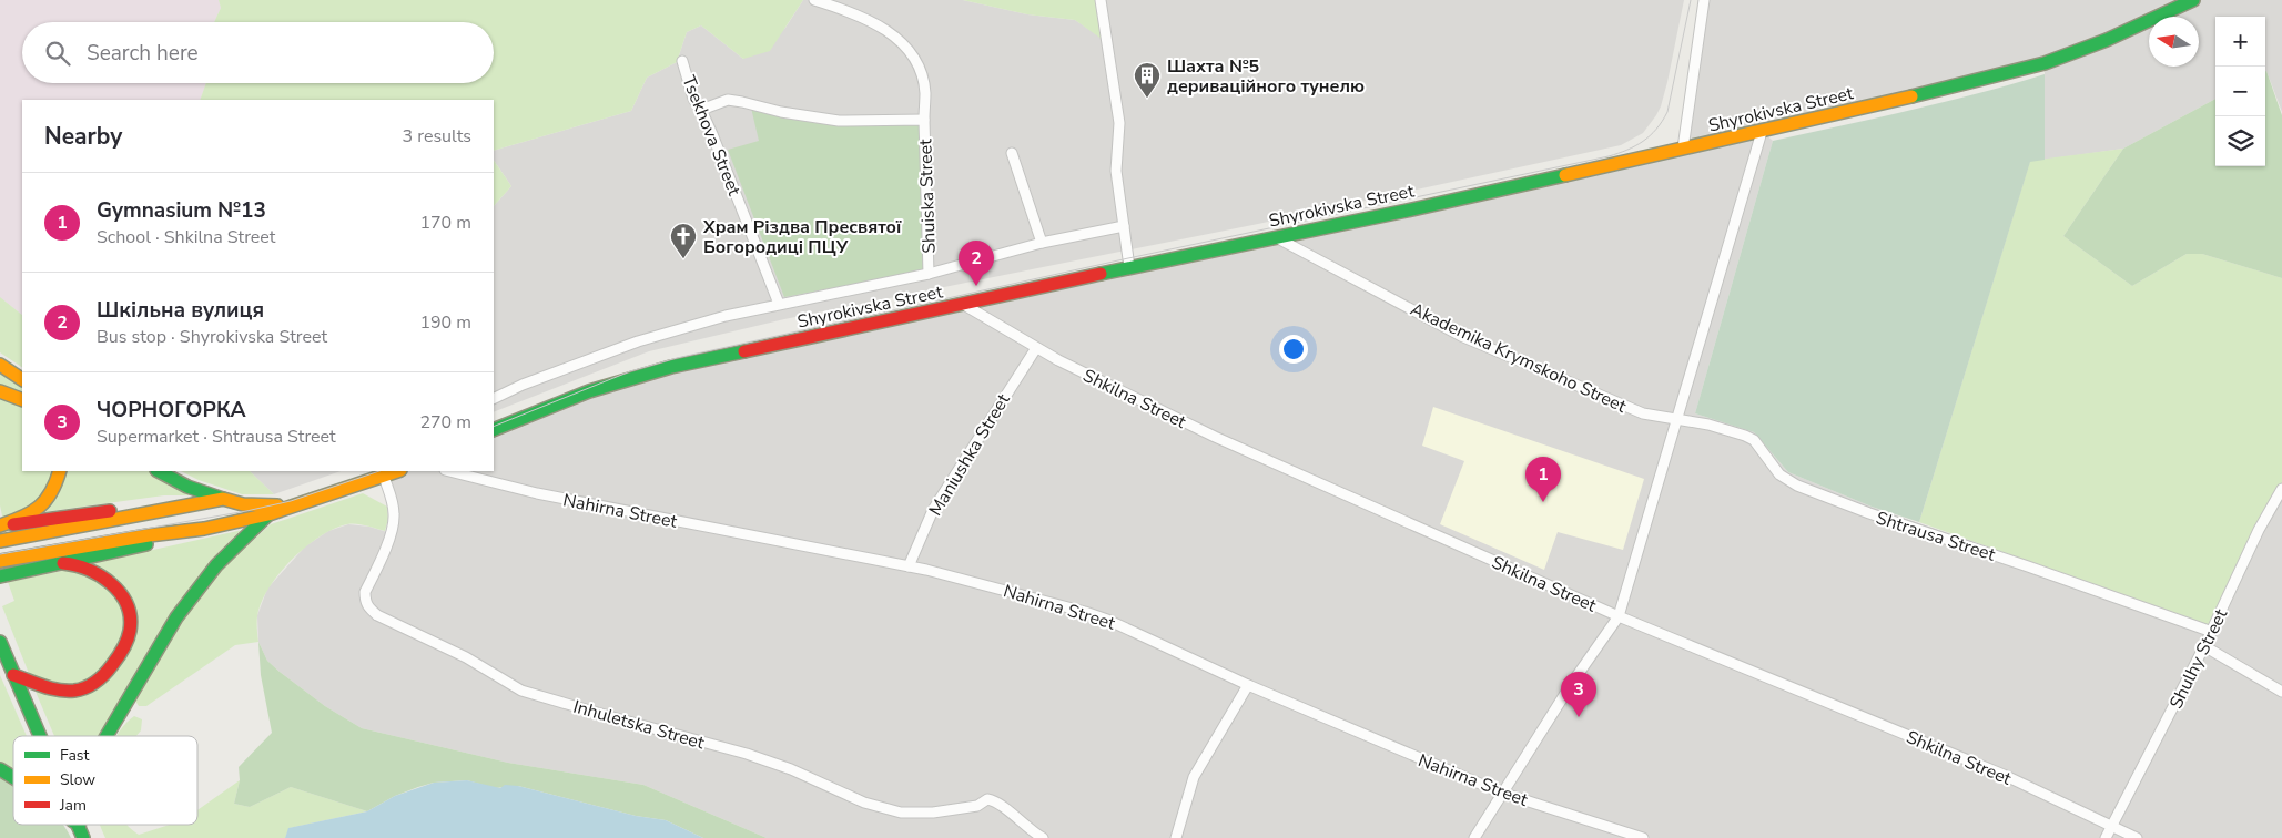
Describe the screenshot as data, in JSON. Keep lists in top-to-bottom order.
{
  "streets": {
    "main road": ["Shyrokivska Street"],
    "street": [
      "Tsekhova Street",
      "Shuiska Street",
      "Akademika Krymskoho Street",
      "Shkilna Street",
      "Maniushka Street",
      "Nahirna Street",
      "Shtrausa Street",
      "Shulhy Street",
      "Inhuletska Street"
    ]
  },
  "crossings": [
    ["Shyrokivska Street", "Akademika Krymskoho Street"],
    ["Shyrokivska Street", "Shkilna Street"],
    ["Tsekhova Street", "Shuiska Street"],
    ["Akademika Krymskoho Street", "Shtrausa Street"],
    ["Shkilna Street", "Maniushka Street"],
    ["Shkilna Street", "Shulhy Street"],
    ["Maniushka Street", "Nahirna Street"],
    ["Shtrausa Street", "Shulhy Street"]
  ],
  "places": {
    "building": ["Шахта №5 дериваційного тунелю"],
    "church": ["Храм Різдва Пресвятої Богородиці ПЦУ"]
  },
  "legend": ["Fast", "Slow", "Jam"],
  "north": "left",
  "page": {
    "map_buttons": ["+", "−"],
    "search": "Search here",
    "heading": ["Nearby", "3 results"],
    "list": [
      {
        "mark": "1",
        "name": "Gymnasium №13",
        "note": "School · Shkilna Street",
        "value": "170 m"
      },
      {
        "mark": "2",
        "name": "Шкільна вулиця",
        "note": "Bus stop · Shyrokivska Street",
        "value": "190 m"
      },
      {
        "mark": "3",
        "name": "ЧОРНОГОРКА",
        "note": "Supermarket · Shtrausa Street",
        "value": "270 m"
      }
    ],
    "pins": ["2", "1", "3"]
  }
}
